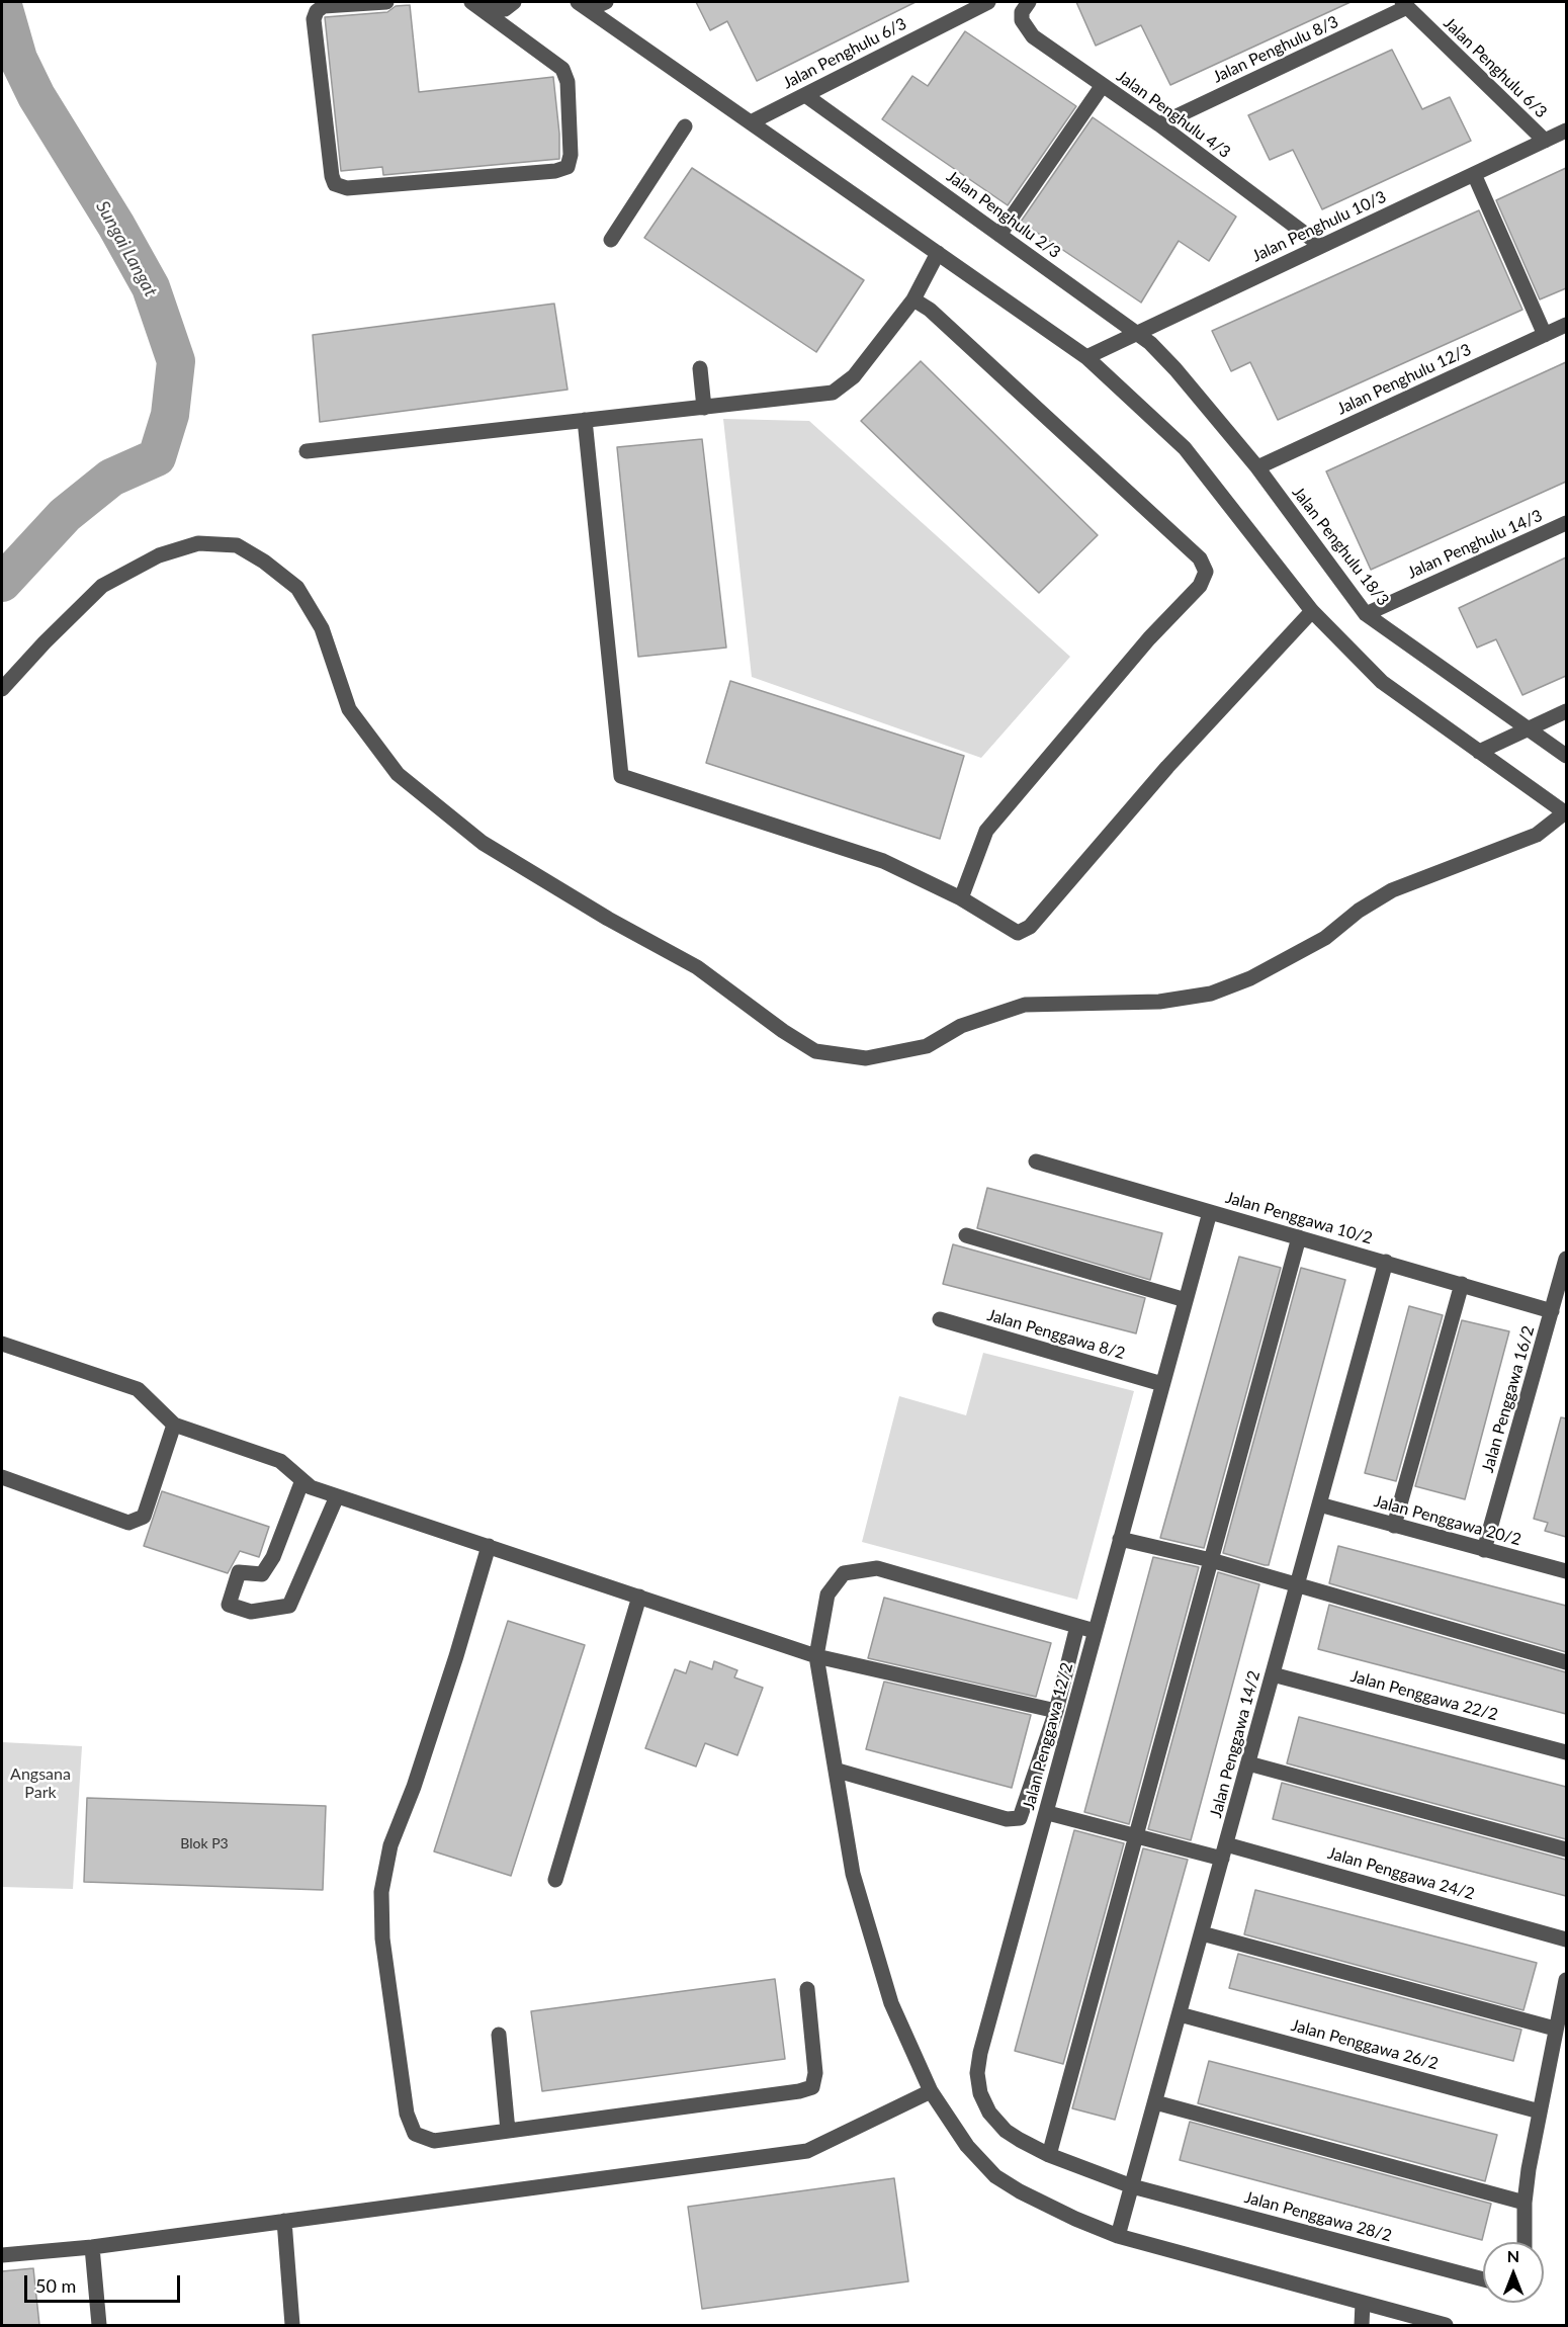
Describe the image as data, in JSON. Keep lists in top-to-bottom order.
{
  "streets": {
    "street": [
      "Jalan Penghulu 8/3",
      "Jalan Penghulu 6/3",
      "Jalan Penghulu 4/3",
      "Jalan Penghulu 2/3",
      "Jalan Penghulu 10/3",
      "Jalan Penghulu 12/3",
      "Jalan Penghulu 14/3",
      "Jalan Penghulu 18/3",
      "Jalan Penggawa 10/2",
      "Jalan Penggawa 8/2",
      "Jalan Penggawa 16/2",
      "Jalan Penggawa 20/2",
      "Jalan Penggawa 22/2",
      "Jalan Penggawa 12/2",
      "Jalan Penggawa 14/2",
      "Jalan Penggawa 24/2",
      "Jalan Penggawa 26/2",
      "Jalan Penggawa 28/2"
    ]
  },
  "crossings": [
    ["Jalan Penghulu 8/3", "Jalan Penghulu 6/3"],
    ["Jalan Penghulu 8/3", "Jalan Penghulu 4/3"],
    ["Jalan Penghulu 6/3", "Jalan Penghulu 2/3"],
    ["Jalan Penghulu 6/3", "Jalan Penghulu 10/3"],
    ["Jalan Penghulu 4/3", "Jalan Penghulu 10/3"],
    ["Jalan Penghulu 2/3", "Jalan Penghulu 10/3"],
    ["Jalan Penghulu 2/3", "Jalan Penghulu 18/3"],
    ["Jalan Penghulu 12/3", "Jalan Penghulu 18/3"],
    ["Jalan Penghulu 14/3", "Jalan Penghulu 18/3"],
    ["Jalan Penggawa 10/2", "Jalan Penggawa 16/2"],
    ["Jalan Penggawa 10/2", "Jalan Penggawa 12/2"],
    ["Jalan Penggawa 10/2", "Jalan Penggawa 14/2"],
    ["Jalan Penggawa 8/2", "Jalan Penggawa 12/2"],
    ["Jalan Penggawa 16/2", "Jalan Penggawa 20/2"],
    ["Jalan Penggawa 20/2", "Jalan Penggawa 14/2"],
    ["Jalan Penggawa 22/2", "Jalan Penggawa 14/2"],
    ["Jalan Penggawa 12/2", "Jalan Penggawa 14/2"],
    ["Jalan Penggawa 12/2", "Jalan Penggawa 24/2"],
    ["Jalan Penggawa 12/2", "Jalan Penggawa 28/2"],
    ["Jalan Penggawa 14/2", "Jalan Penggawa 24/2"],
    ["Jalan Penggawa 14/2", "Jalan Penggawa 26/2"],
    ["Jalan Penggawa 14/2", "Jalan Penggawa 28/2"]
  ],
  "water": ["Sungai Langat"],
  "parks": ["Angsana Park"],
  "house_numbers": ["Blok P3"],
  "scale_bar": "50 m",
  "north": "top"
}
